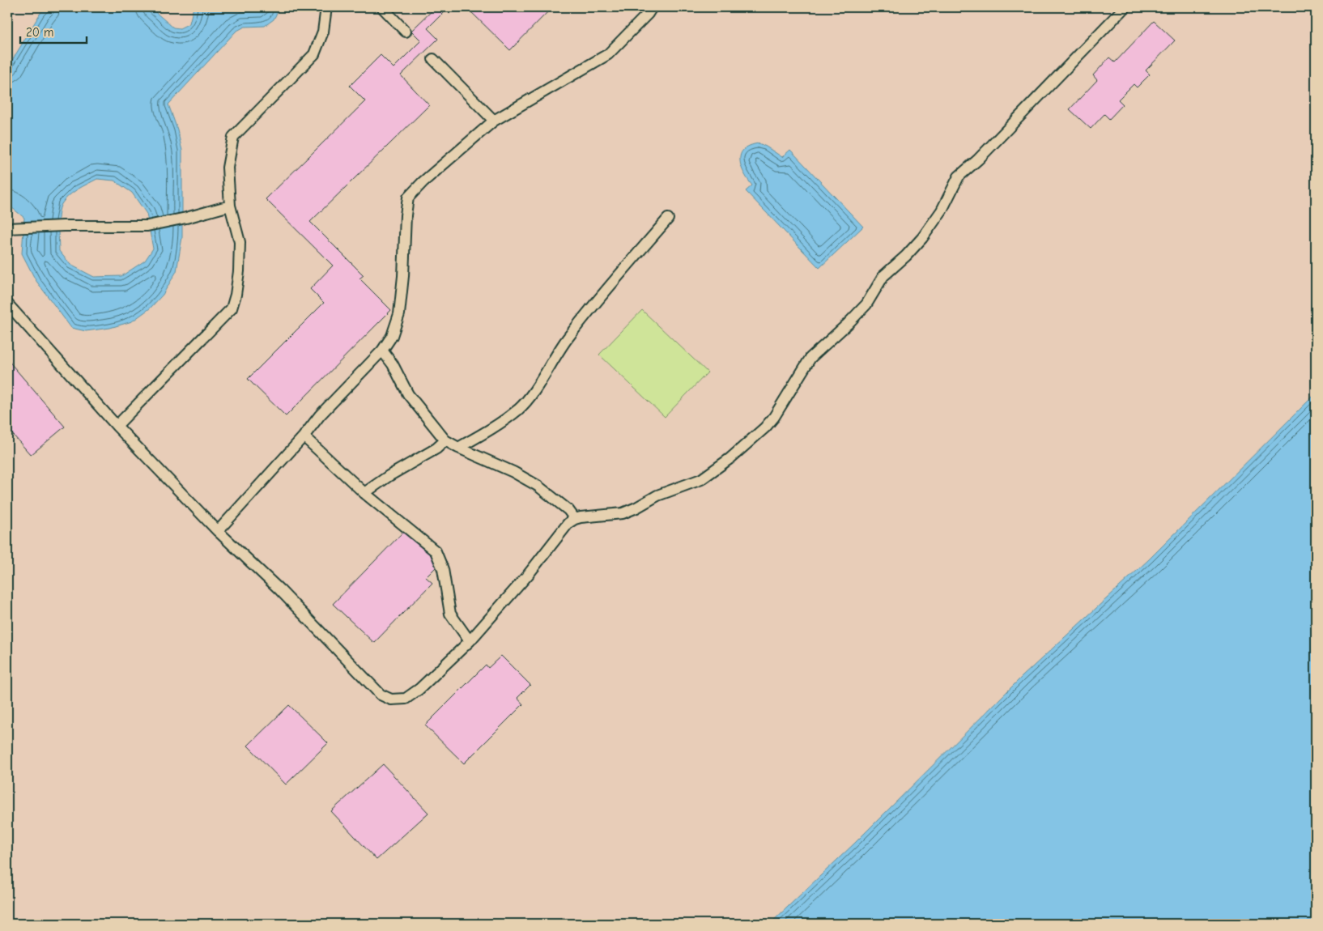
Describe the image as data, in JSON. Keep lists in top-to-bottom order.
{
  "scale_bar": "20 m"
}
